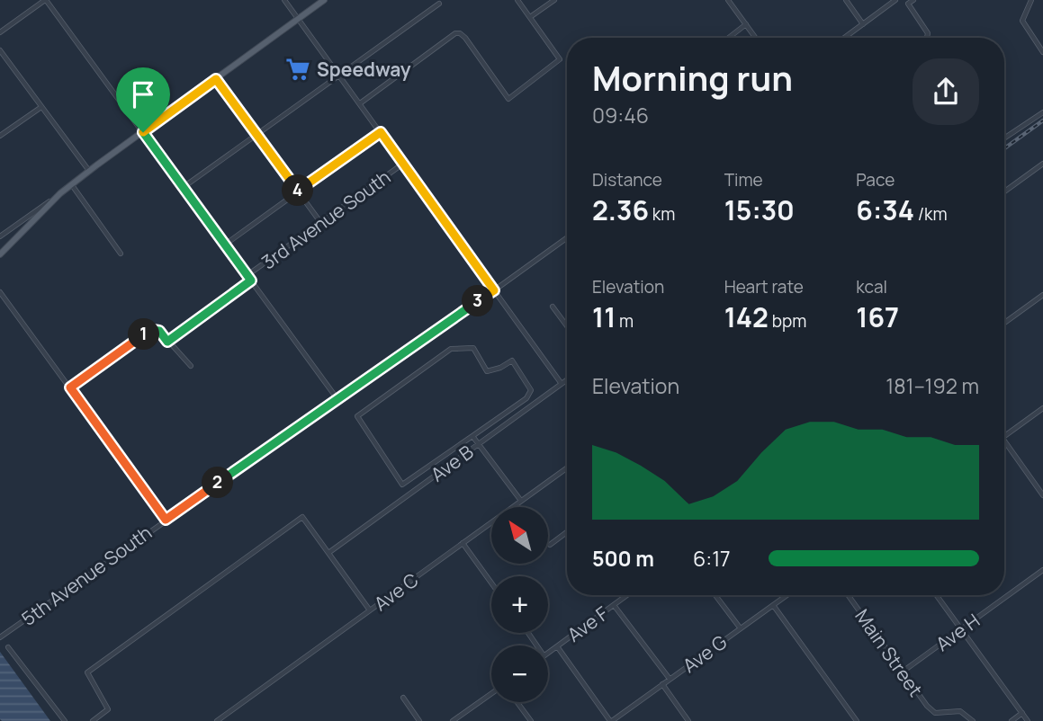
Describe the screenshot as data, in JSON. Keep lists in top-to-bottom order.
{
  "streets": {
    "street": [
      "3rd Avenue South",
      "Ave B",
      "5th Avenue South",
      "Ave C",
      "Ave F",
      "Ave H",
      "Main Street",
      "Ave G"
    ]
  },
  "crossings": [
    ["Ave H", "Main Street"]
  ],
  "places": {
    "supermarket": ["Speedway"]
  },
  "north": "top left",
  "page": {
    "heading": ["Morning run", "09:46"],
    "stats": [
      ["Distance", "2.36 km"],
      ["Time", "15:30"],
      ["Pace", "6:34 /km"],
      ["Elevation", "11 m"],
      ["Heart rate", "142 bpm"],
      ["kcal", "167"]
    ],
    "pins": [
      "4",
      "3",
      "1",
      "2"
    ],
    "chart": ["Elevation", "181–192 m"],
    "map_buttons": ["+", "−"],
    "list": [
      {
        "name": "500 m",
        "note": "6:17"
      }
    ]
  }
}
